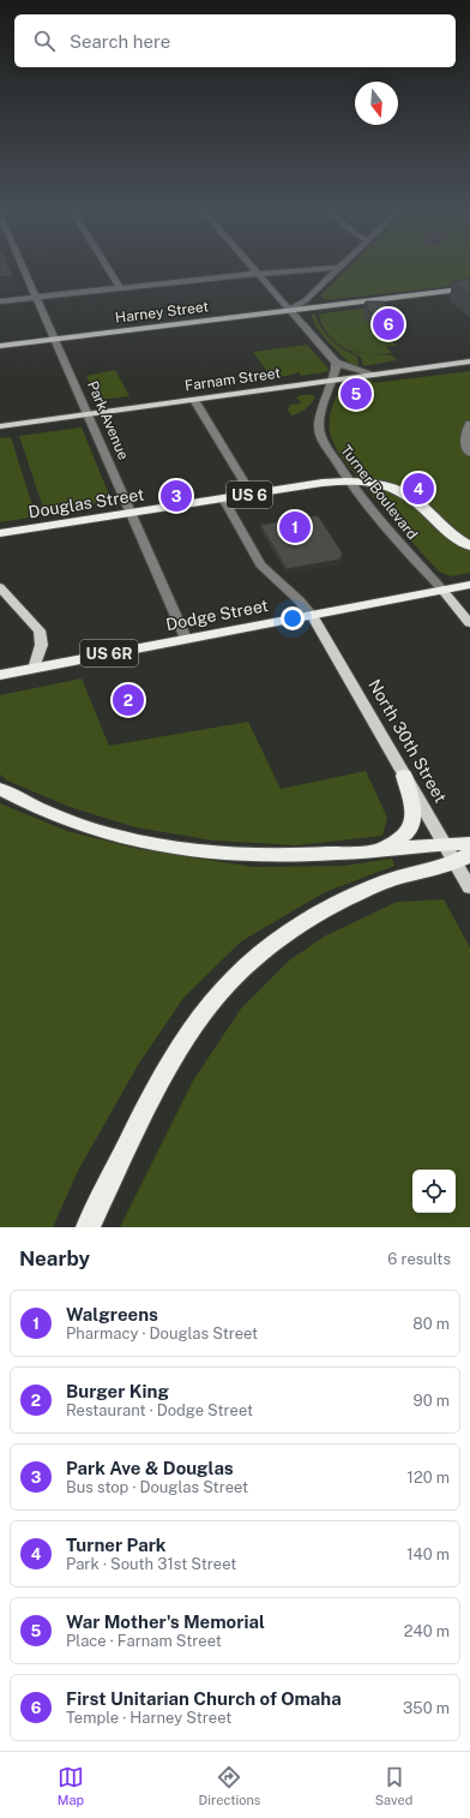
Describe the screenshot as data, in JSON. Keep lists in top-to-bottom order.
{
  "streets": {
    "highway": [
      "US 6",
      "Douglas Street",
      "Dodge Street",
      "US 6R"
    ],
    "main road": ["Harney Street", "Farnam Street", "North 30th Street"],
    "street": ["Park Avenue", "Turner Boulevard"]
  },
  "crossings": [
    ["Harney Street", "Park Avenue"],
    ["Farnam Street", "Park Avenue"],
    ["Farnam Street", "Turner Boulevard"],
    ["Park Avenue", "Douglas Street"],
    ["Park Avenue", "Dodge Street"],
    ["Turner Boulevard", "US 6"],
    ["Turner Boulevard", "Douglas Street"],
    ["Turner Boulevard", "Dodge Street"],
    ["US 6", "Douglas Street"],
    ["Dodge Street", "North 30th Street"]
  ],
  "north": "bottom",
  "page": {
    "search": "Search here",
    "pins": [
      "6",
      "5",
      "4",
      "3",
      "1",
      "2"
    ],
    "heading": ["Nearby", "6 results"],
    "list": [
      {
        "mark": "1",
        "name": "Walgreens",
        "note": "Pharmacy · Douglas Street",
        "value": "80 m"
      },
      {
        "mark": "2",
        "name": "Burger King",
        "note": "Restaurant · Dodge Street",
        "value": "90 m"
      },
      {
        "mark": "3",
        "name": "Park Ave & Douglas",
        "note": "Bus stop · Douglas Street",
        "value": "120 m"
      },
      {
        "mark": "4",
        "name": "Turner Park",
        "note": "Park · South 31st Street",
        "value": "140 m"
      },
      {
        "mark": "5",
        "name": "War Mother's Memorial",
        "note": "Place · Farnam Street",
        "value": "240 m"
      },
      {
        "mark": "6",
        "name": "First Unitarian Church of Omaha",
        "note": "Temple · Harney Street",
        "value": "350 m"
      }
    ],
    "nav": ["Map", "Directions", "Saved"]
  }
}
